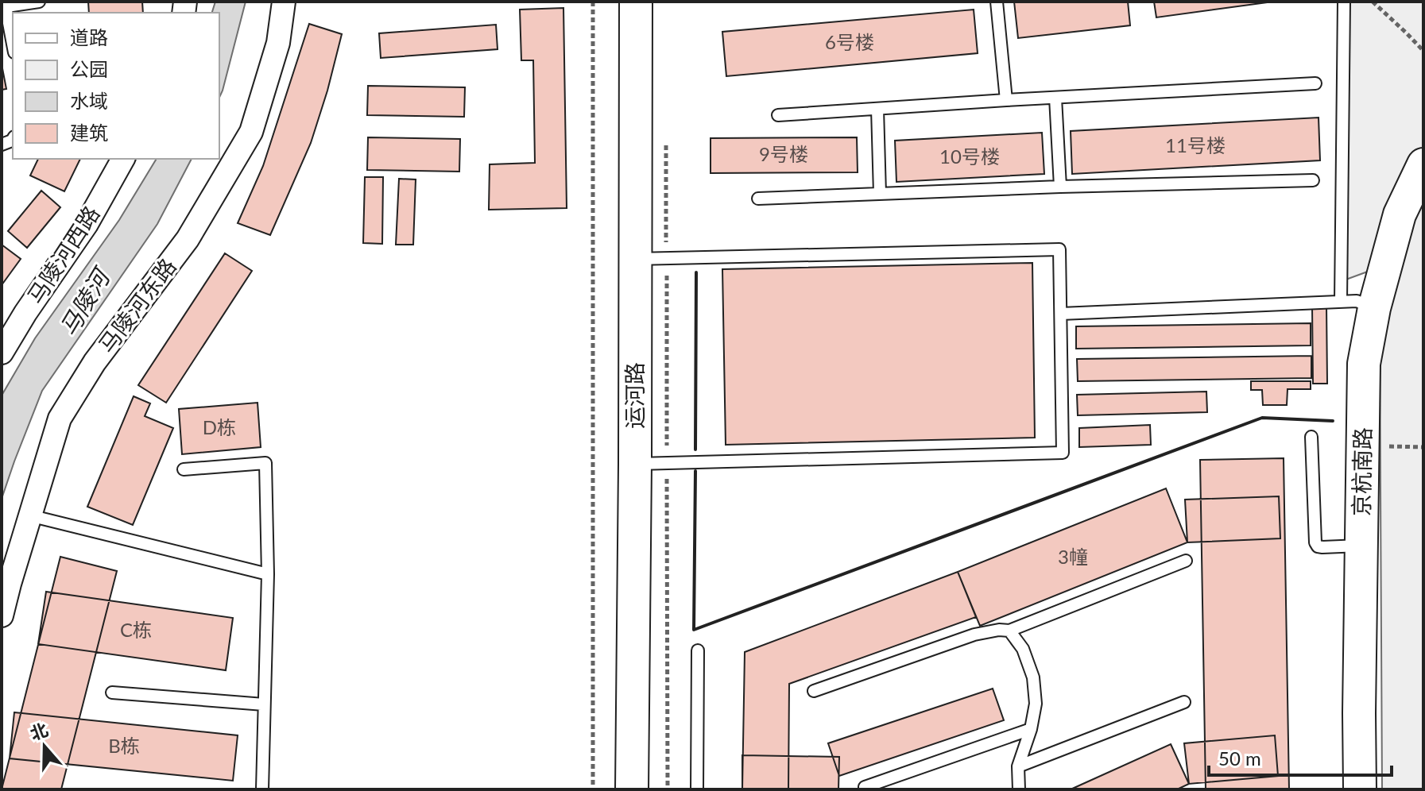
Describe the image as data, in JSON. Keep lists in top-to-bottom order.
{
  "streets": {
    "street": [
      "马陵河西路",
      "马陵河东路",
      "运河路",
      "京杭南路"
    ]
  },
  "water": ["马陵河"],
  "house_numbers": [
    "6号楼",
    "11号楼",
    "9号楼",
    "10号楼",
    "D栋",
    "3幢",
    "C栋",
    "B栋"
  ],
  "legend": [
    "道路",
    "公园",
    "水域",
    "建筑"
  ],
  "scale_bar": "50 m",
  "north": "top"
}
